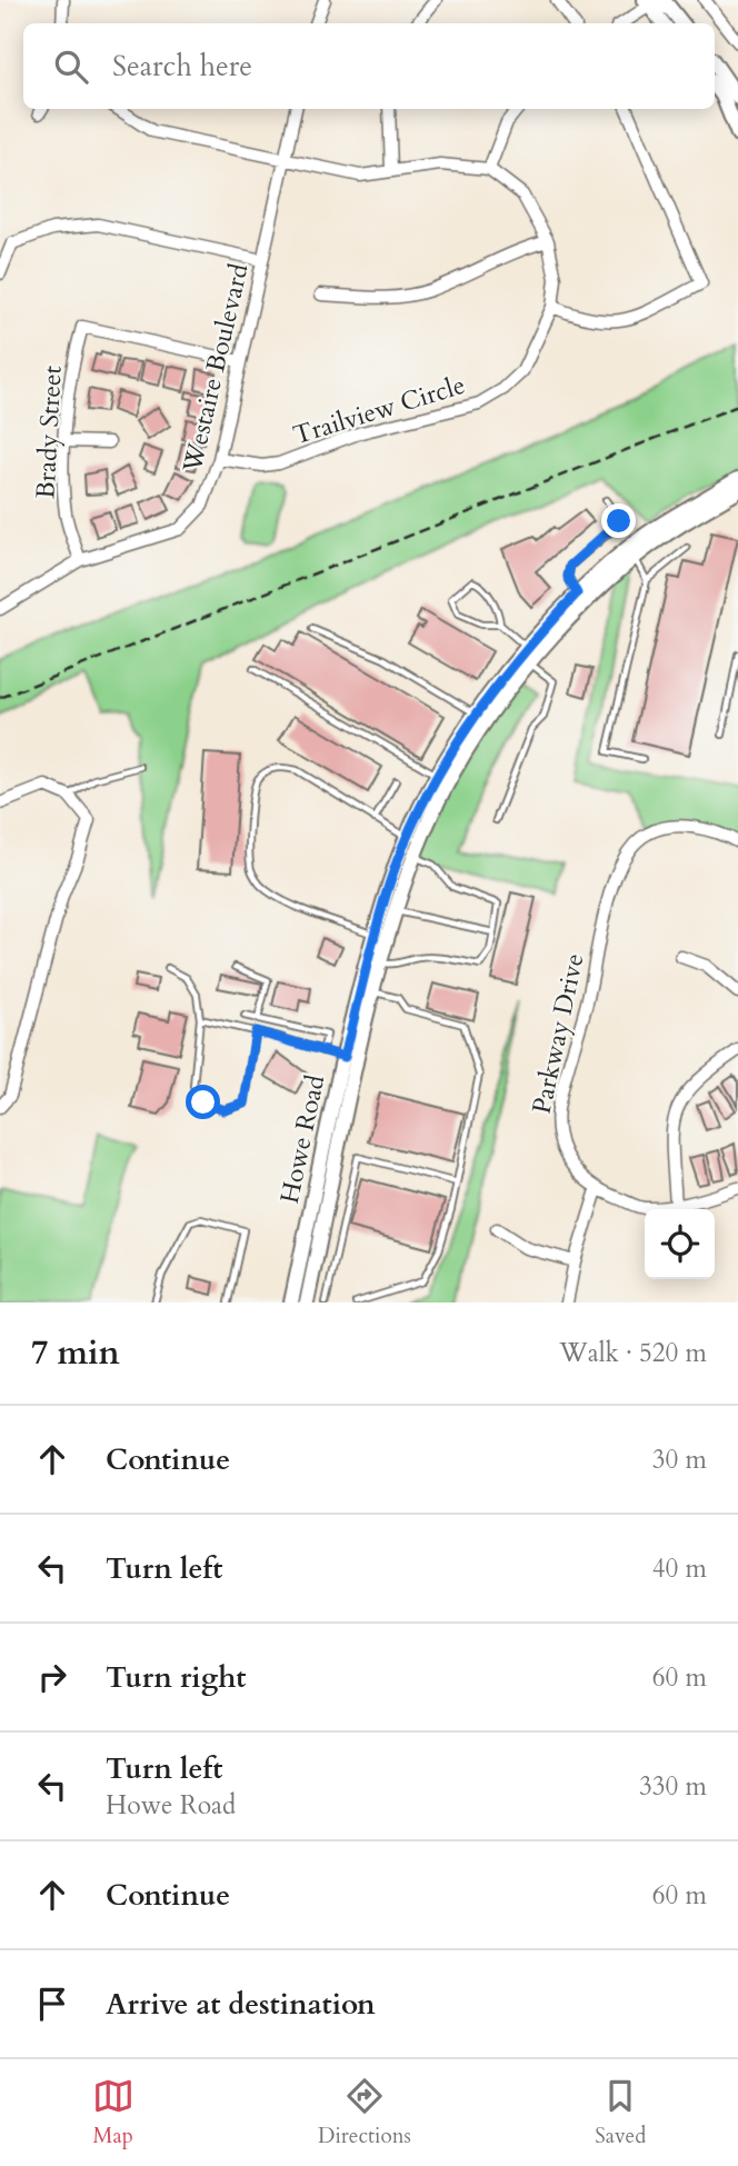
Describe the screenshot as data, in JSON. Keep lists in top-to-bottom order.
{
  "streets": {
    "street": [
      "Westaire Boulevard",
      "Trailview Circle",
      "Brady Street",
      "Parkway Drive",
      "Howe Road"
    ]
  },
  "crossings": [
    ["Westaire Boulevard", "Trailview Circle"],
    ["Westaire Boulevard", "Brady Street"]
  ],
  "page": {
    "search": "Search here",
    "heading": ["7 min", "Walk · 520 m"],
    "list": [
      ["Continue", "30 m"],
      ["Turn left", "40 m"],
      ["Turn right", "60 m"],
      ["Turn left", "Howe Road", "330 m"],
      ["Continue", "60 m"],
      "Arrive at destination"
    ],
    "nav": ["Map", "Directions", "Saved"]
  }
}
